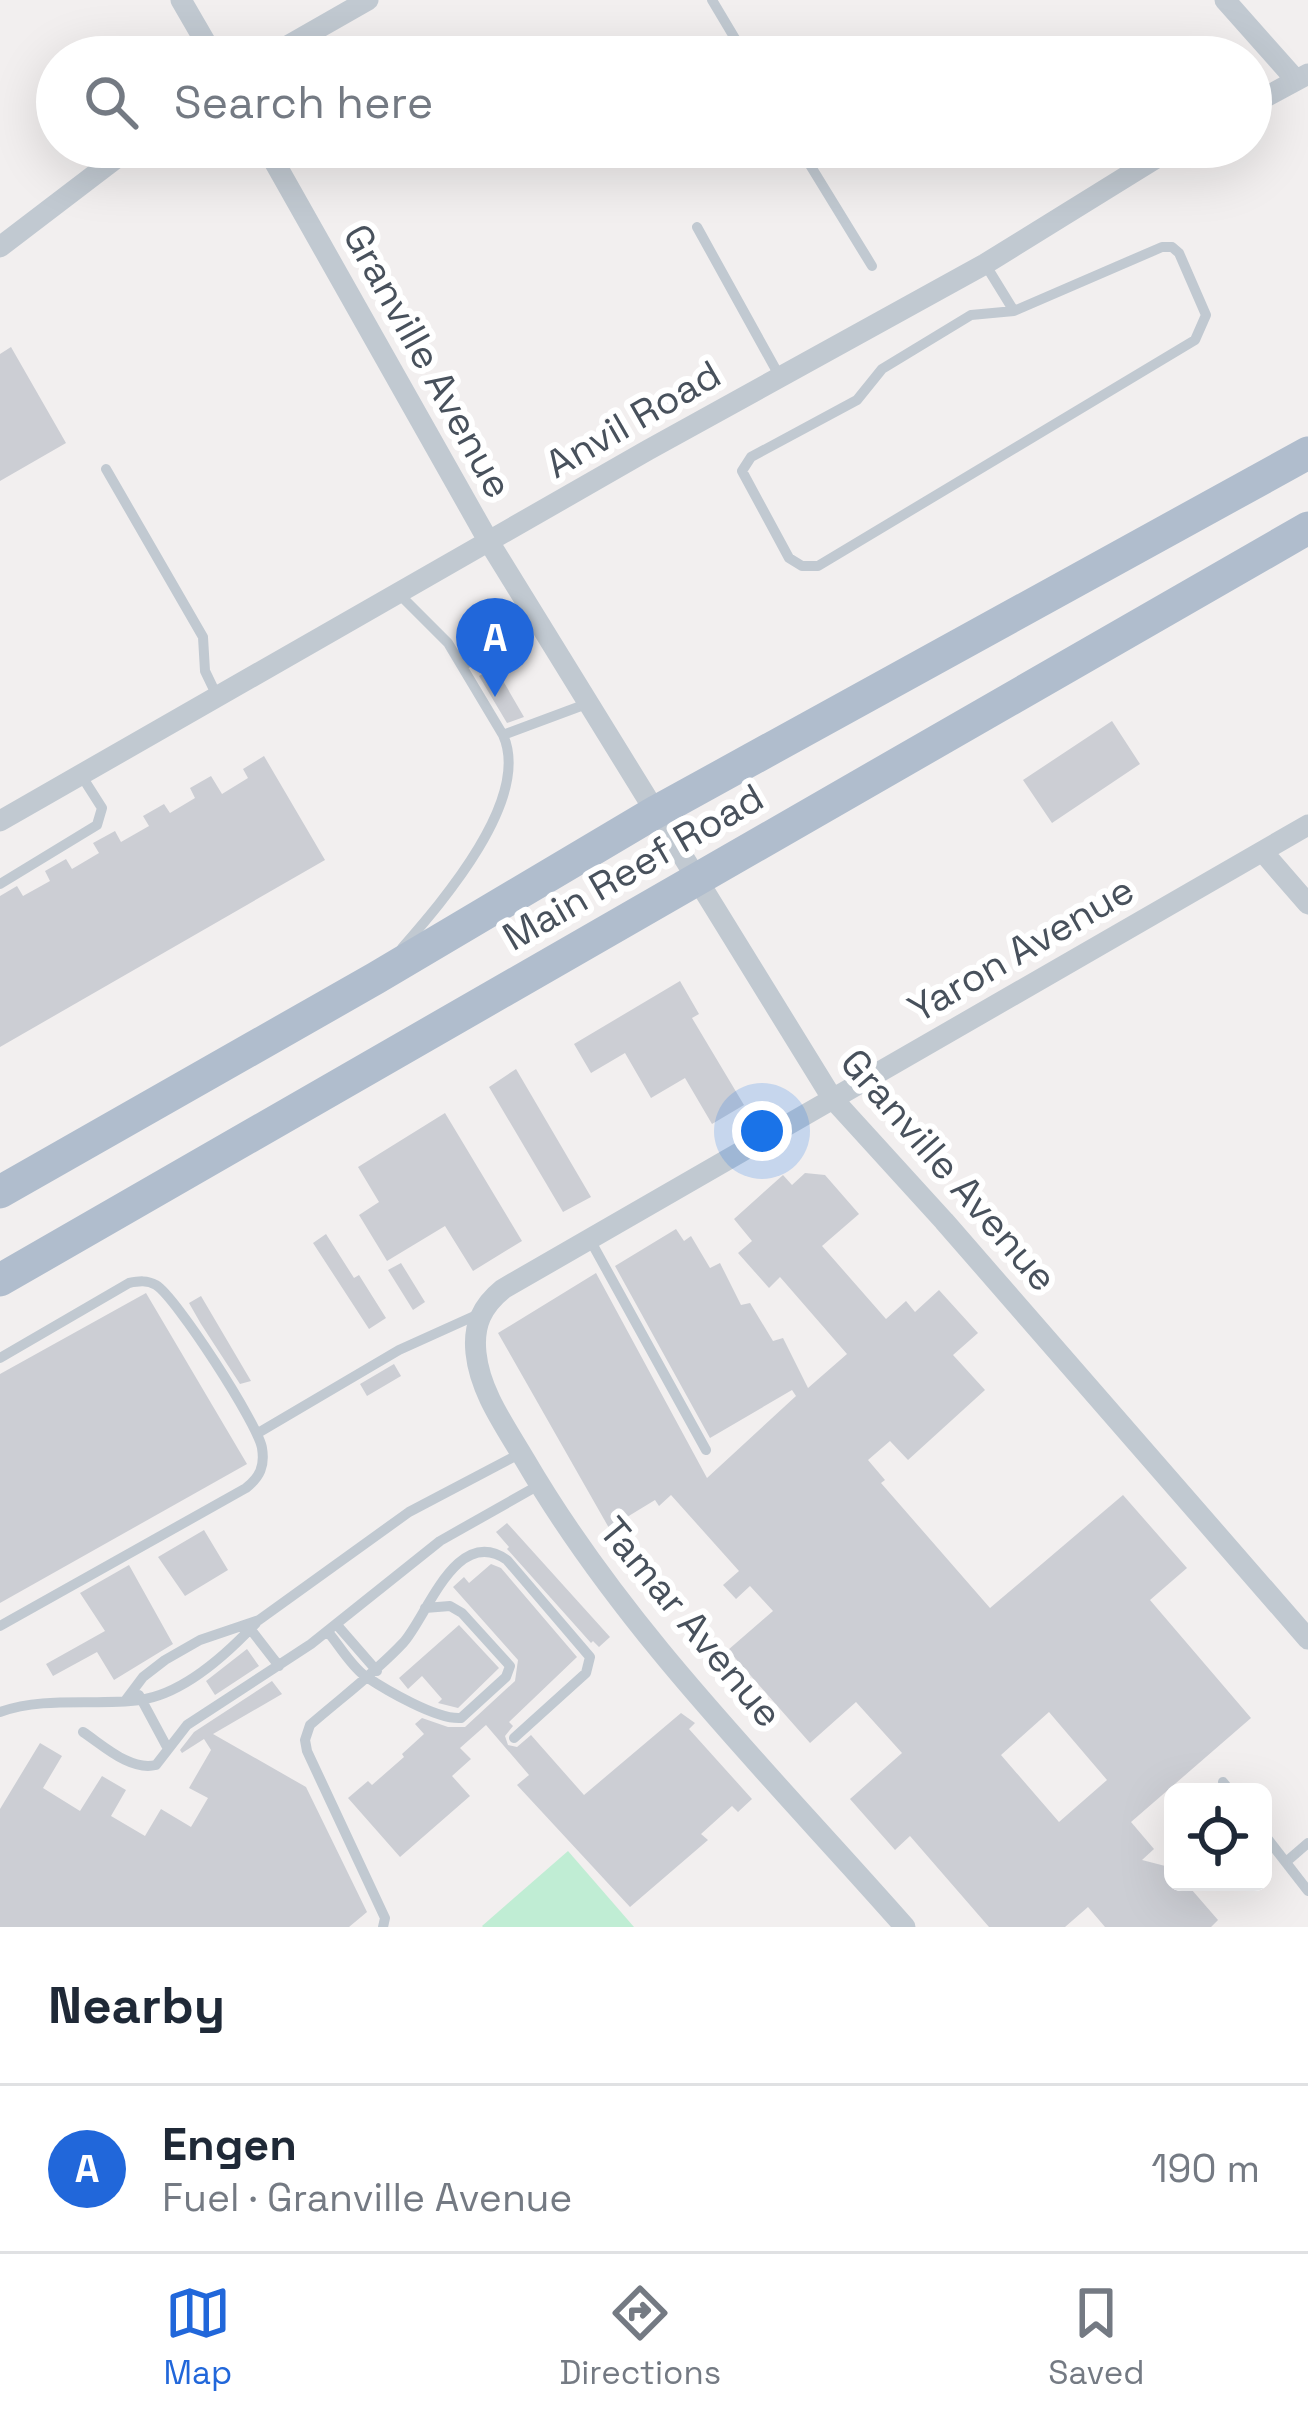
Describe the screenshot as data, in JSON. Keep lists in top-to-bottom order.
{
  "streets": {
    "main road": ["Main Reef Road"],
    "street": [
      "Granville Avenue",
      "Anvil Road",
      "Yaron Avenue",
      "Tamar Avenue"
    ]
  },
  "crossings": [
    ["Granville Avenue", "Anvil Road"],
    ["Granville Avenue", "Main Reef Road"],
    ["Granville Avenue", "Yaron Avenue"],
    ["Yaron Avenue", "Tamar Avenue"]
  ],
  "page": {
    "search": "Search here",
    "pins": "A",
    "heading": "Nearby",
    "list": [
      {
        "mark": "A",
        "name": "Engen",
        "note": "Fuel · Granville Avenue",
        "value": "190 m"
      }
    ],
    "nav": ["Map", "Directions", "Saved"]
  }
}
